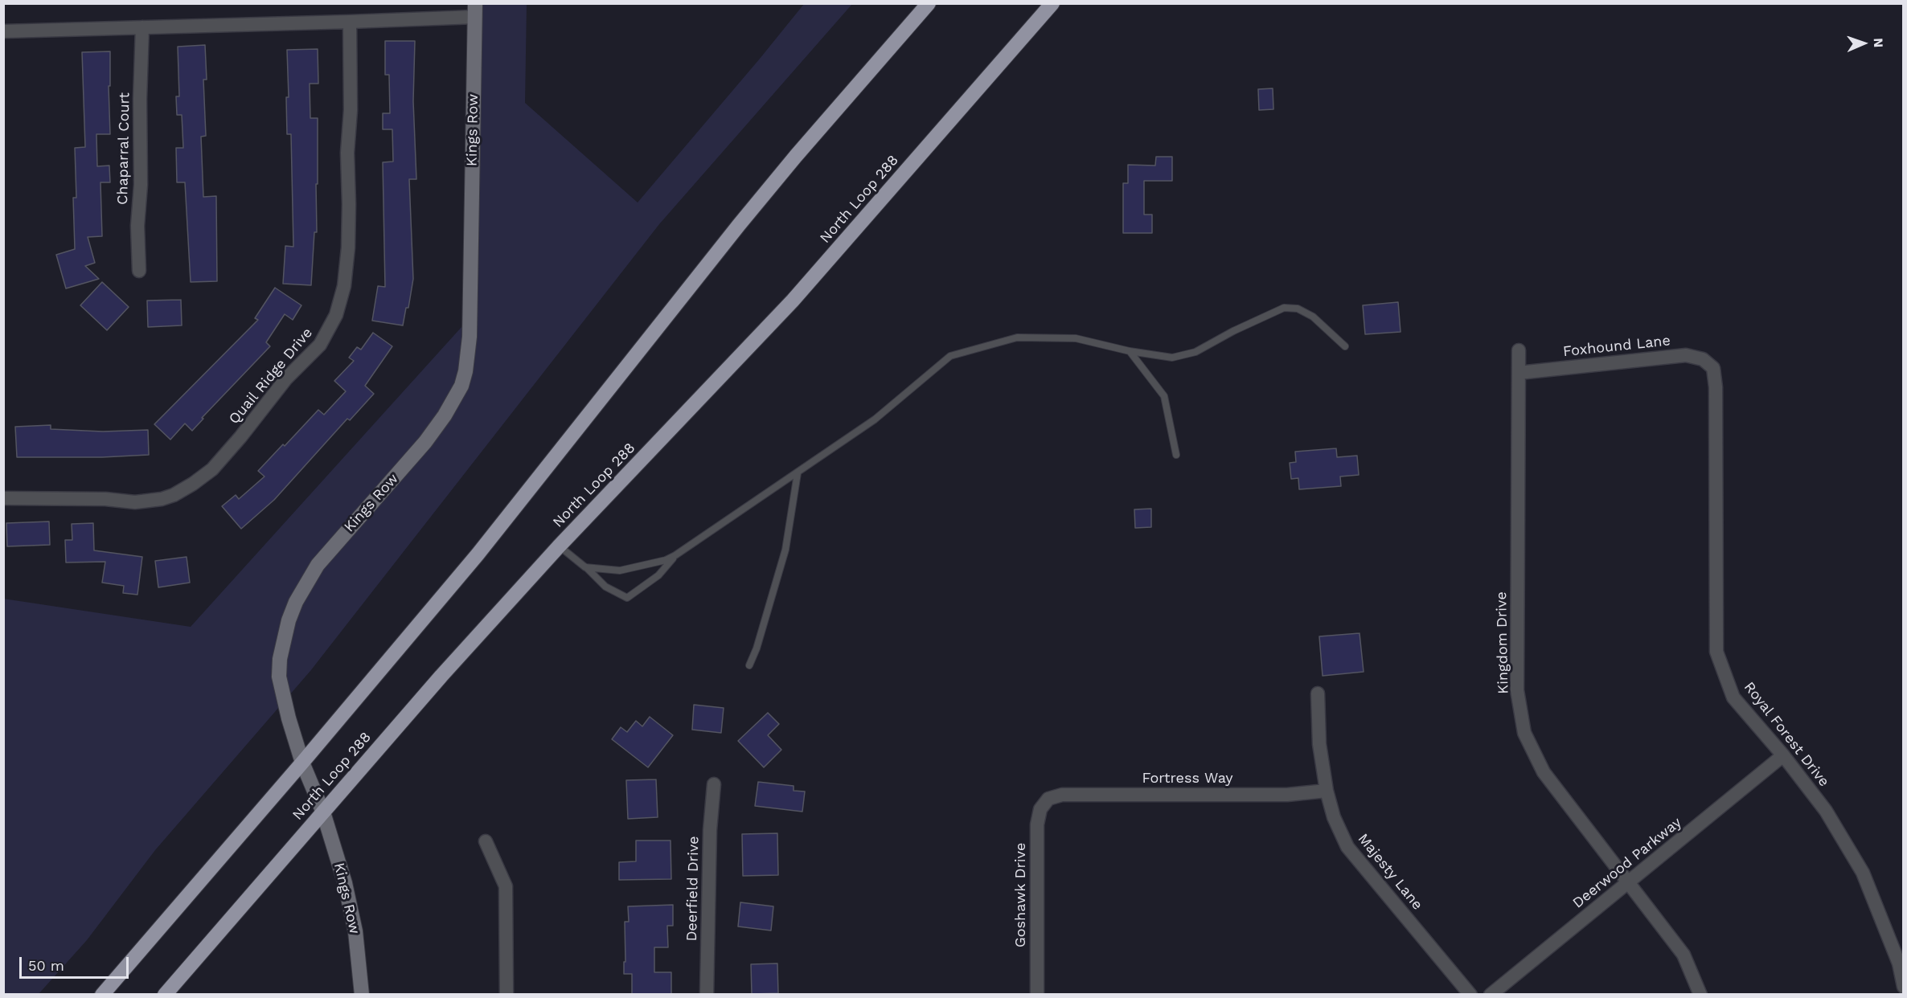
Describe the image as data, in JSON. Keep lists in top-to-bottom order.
{
  "streets": {
    "highway": ["North Loop 288"],
    "street": [
      "Kings Row",
      "Chaparral Court",
      "Foxhound Lane",
      "Quail Ridge Drive",
      "Kingdom Drive",
      "Royal Forest Drive",
      "Fortress Way",
      "Deerwood Parkway",
      "Majesty Lane",
      "Deerfield Drive",
      "Goshawk Drive"
    ]
  },
  "crossings": [
    ["Kings Row", "North Loop 288"],
    ["Foxhound Lane", "Kingdom Drive"],
    ["Foxhound Lane", "Royal Forest Drive"],
    ["Kingdom Drive", "Deerwood Parkway"],
    ["Royal Forest Drive", "Deerwood Parkway"],
    ["Fortress Way", "Majesty Lane"],
    ["Fortress Way", "Goshawk Drive"]
  ],
  "scale_bar": "50 m",
  "north": "right"
}
